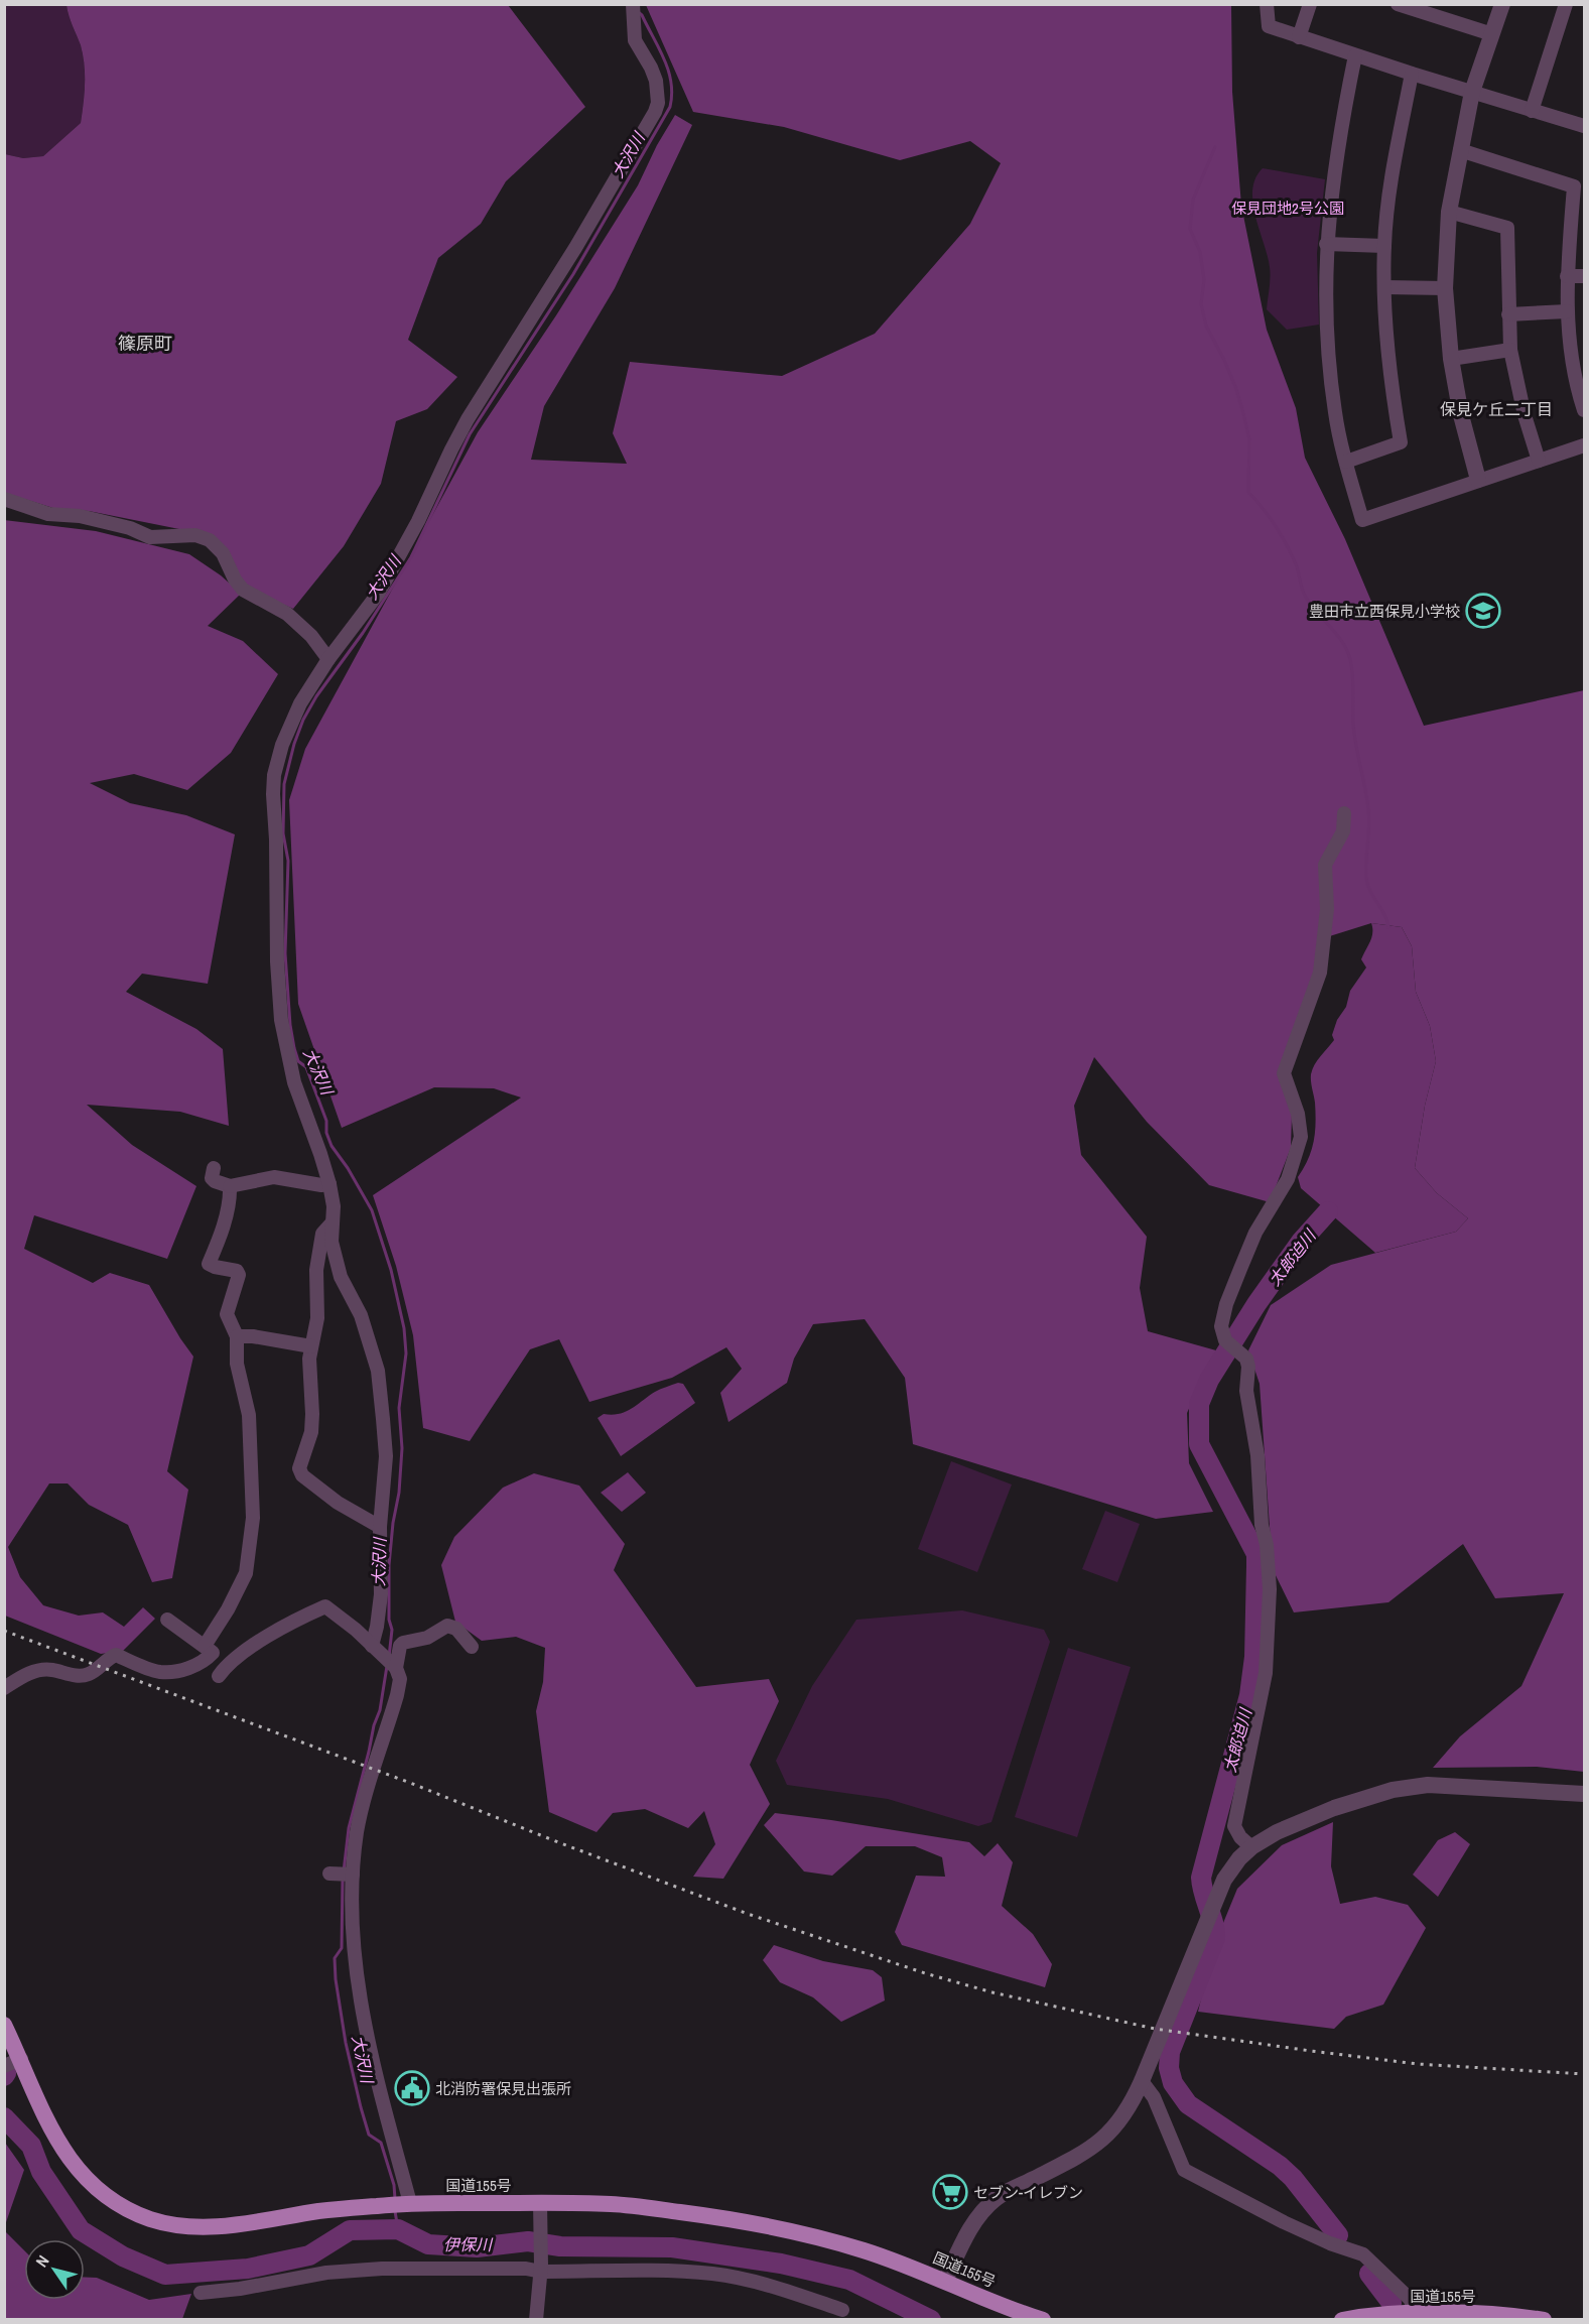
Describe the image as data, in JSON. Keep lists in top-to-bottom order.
{
  "streets": {
    "highway": ["国道155号"]
  },
  "districts": ["篠原町", "保見ケ丘二丁目"],
  "water": ["大沢川", "太郎迫川", "伊保川"],
  "parks": ["保見団地2号公園"],
  "places": {
    "school or university": ["豊田市立西保見小学校"],
    "public building": ["北消防署保見出張所"],
    "supermarket": ["セブン-イレブン"]
  },
  "north": "top left"
}
